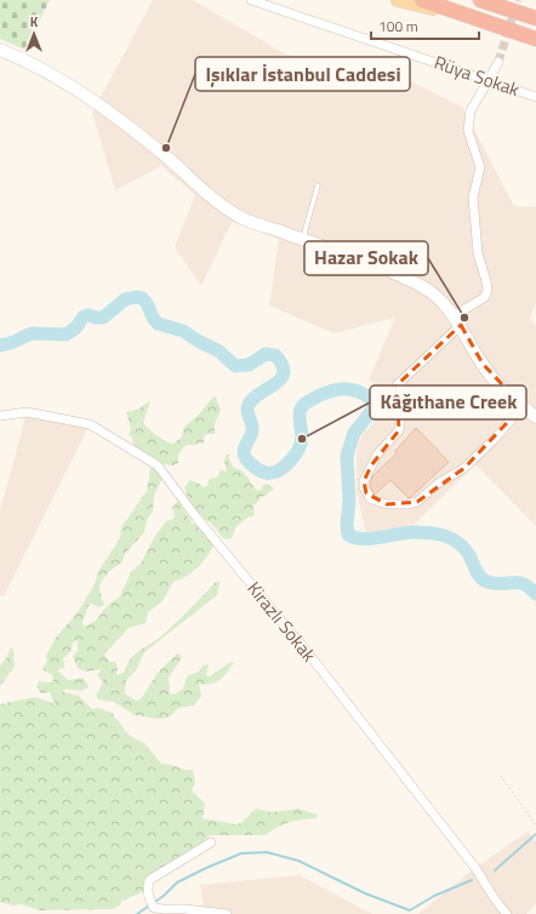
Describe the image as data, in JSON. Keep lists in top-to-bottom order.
{
  "streets": {
    "street": ["Rüya Sokak", "Kirazlı Sokak"]
  },
  "places": ["Işıklar İstanbul Caddesi", "Hazar Sokak", "Kâğıthane Creek"],
  "scale_bar": "100 m",
  "north": "top"
}
